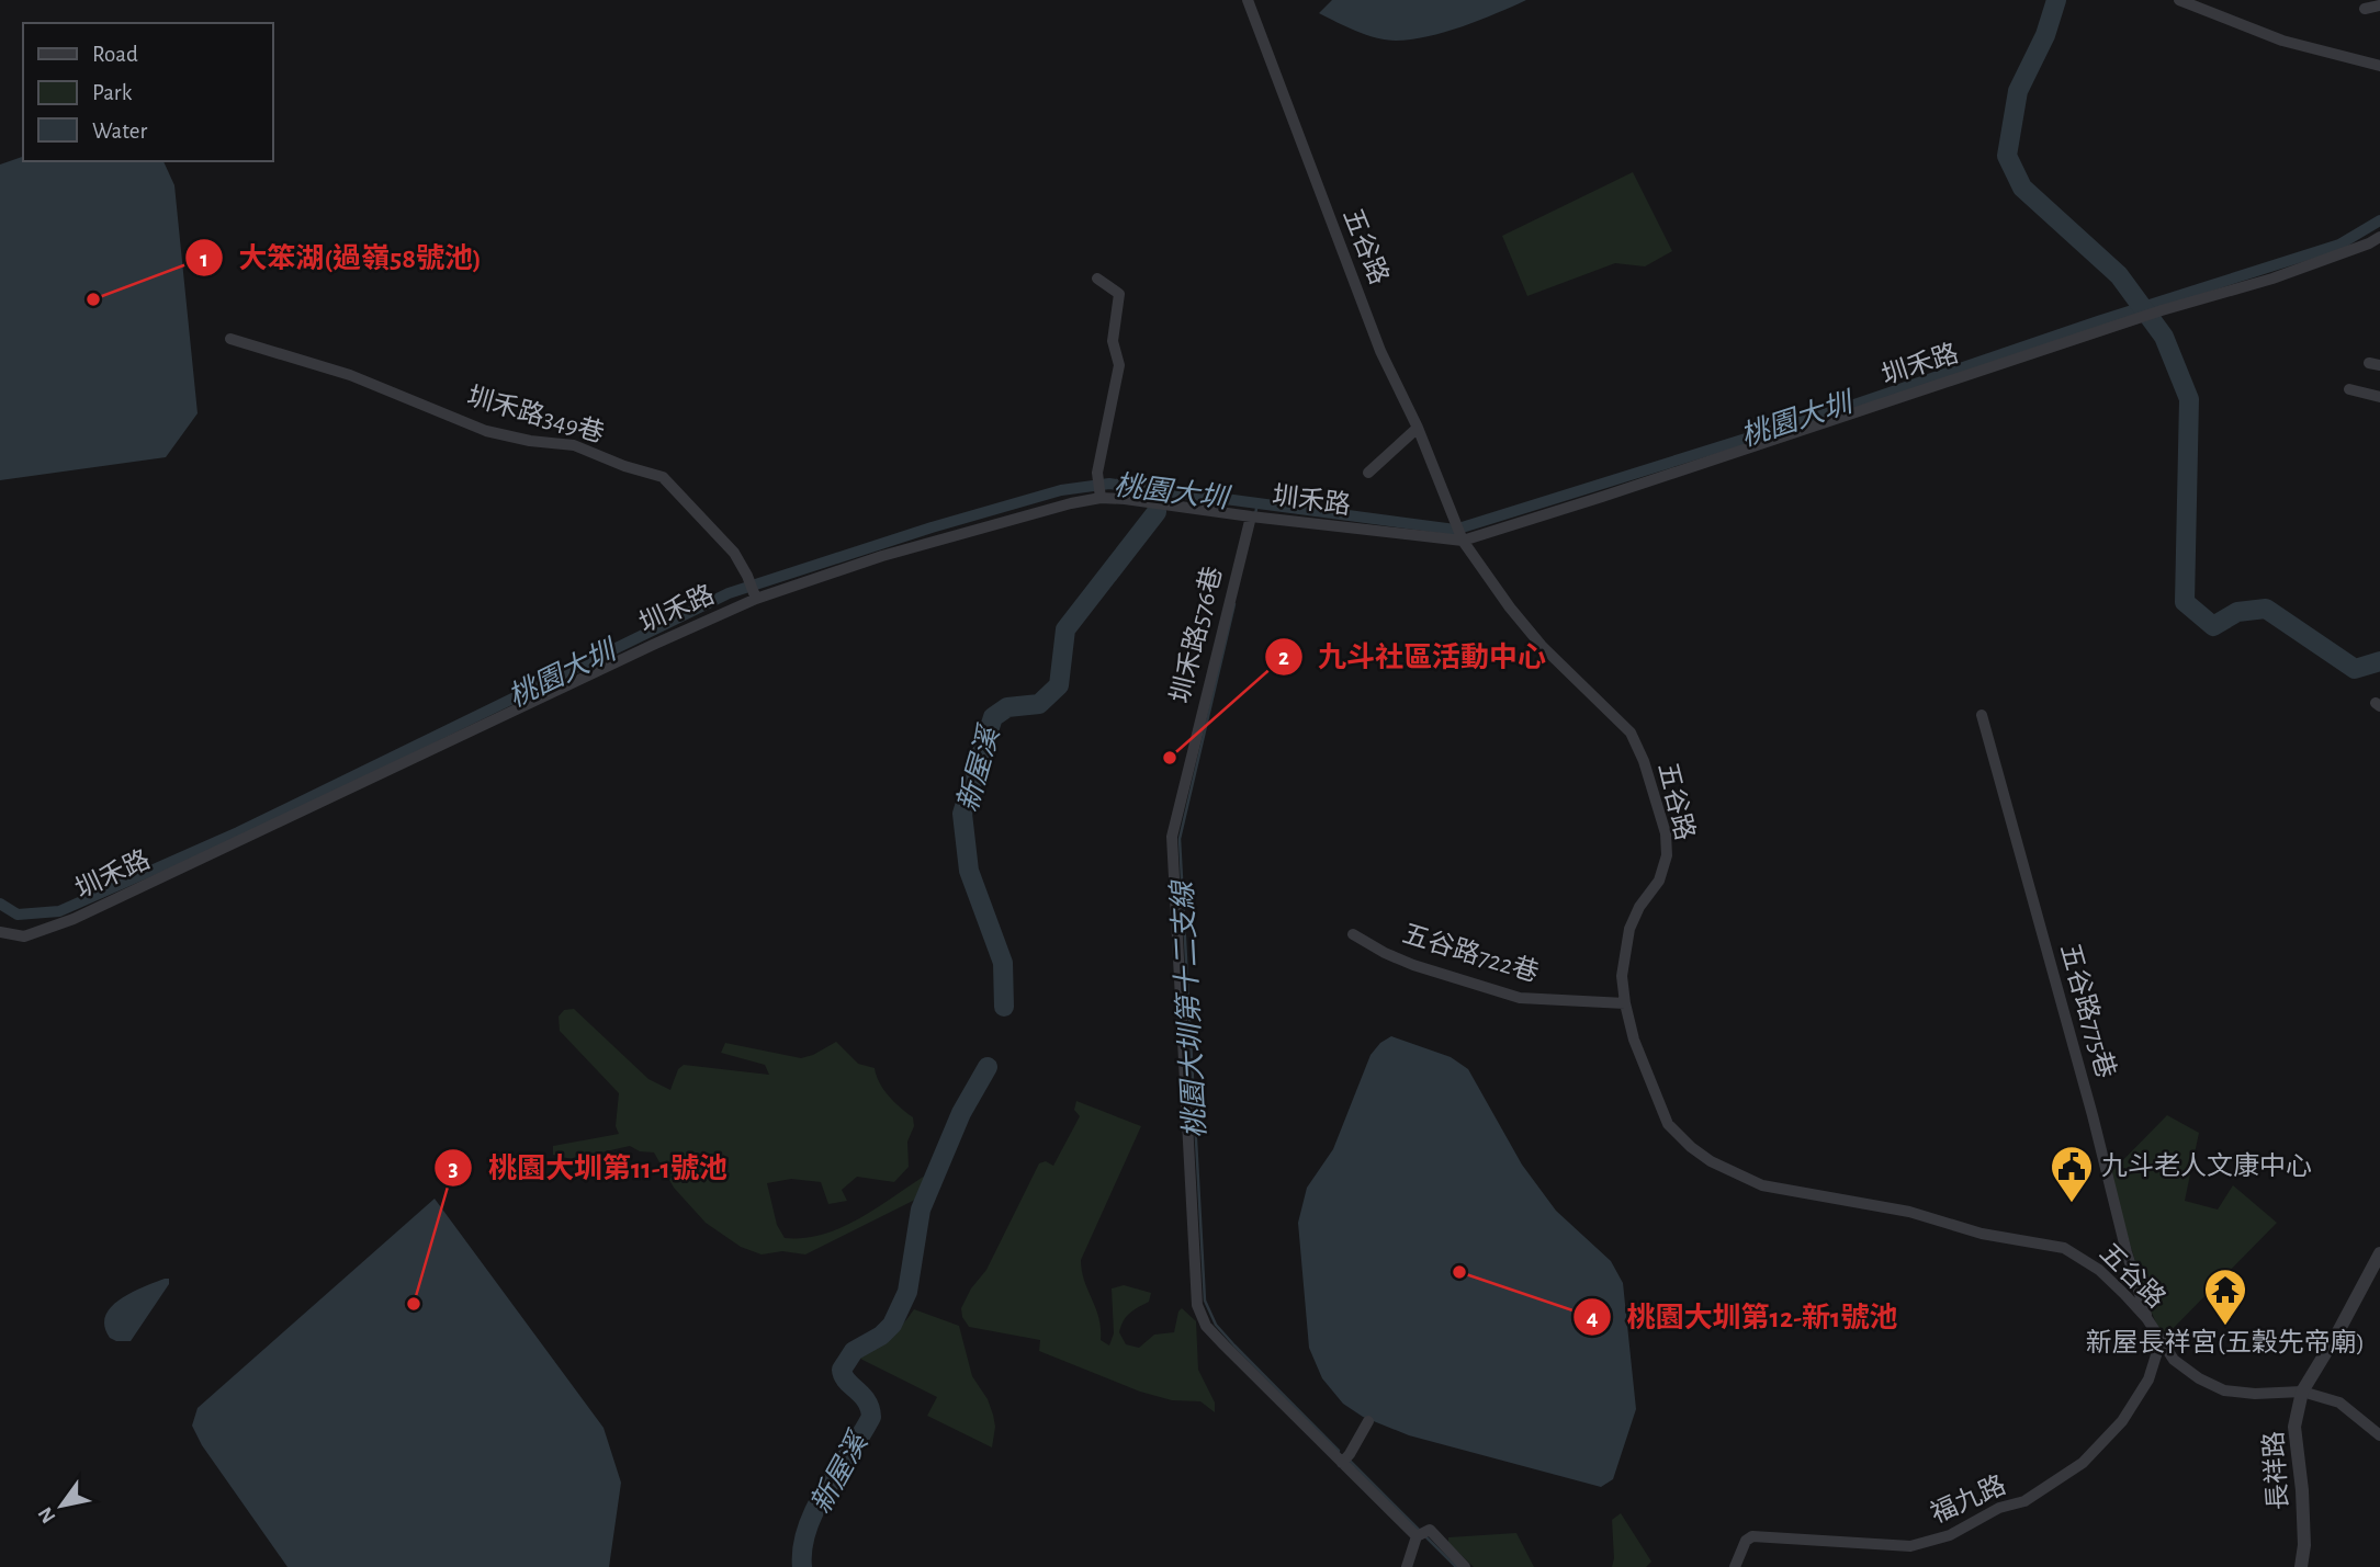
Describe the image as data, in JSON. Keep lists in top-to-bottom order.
{
  "streets": {
    "street": [
      "五谷路",
      "圳禾路",
      "圳禾路349巷",
      "圳禾路576巷",
      "五谷路722巷",
      "五谷路775巷",
      "長祥路",
      "福九路"
    ]
  },
  "crossings": [
    ["五谷路", "圳禾路"],
    ["五谷路", "五谷路722巷"],
    ["五谷路", "五谷路775巷"],
    ["五谷路", "長祥路"],
    ["五谷路", "福九路"],
    ["圳禾路", "圳禾路349巷"],
    ["圳禾路", "圳禾路576巷"]
  ],
  "water": ["桃園大圳", "新屋溪", "桃園大圳第十二支線"],
  "places": {
    "other": [
      "大笨湖(過嶺58號池)",
      "九斗社區活動中心",
      "桃園大圳第12-新1號池",
      "桃園大圳第11-1號池"
    ],
    "public building": ["九斗老人文康中心"],
    "temple": ["新屋長祥宮(五穀先帝廟)"]
  },
  "legend": ["Road", "Park", "Water"],
  "north": "bottom left"
}
